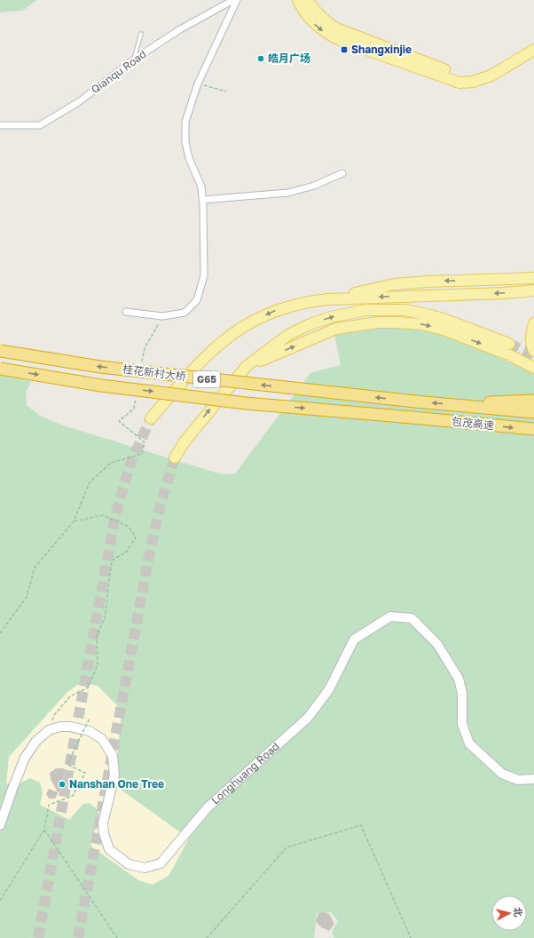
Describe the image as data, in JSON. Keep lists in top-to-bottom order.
{
  "streets": {
    "highway": ["桂花新村大桥", "G65", "包茂高速"],
    "main road": ["Longhuang Road"],
    "street": ["Qianqu Road"]
  },
  "crossings": [
    ["桂花新村大桥", "包茂高速"]
  ],
  "places": {
    "transit": ["Shangxinjie"],
    "other": ["皓月广场", "Nanshan One Tree"]
  },
  "north": "right"
}
